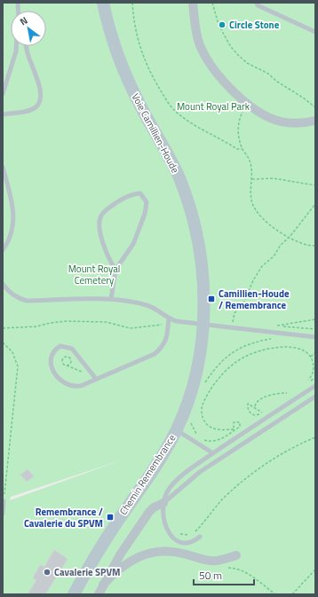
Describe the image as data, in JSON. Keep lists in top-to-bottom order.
{
  "streets": {
    "street": ["Voie Camillien-Houde", "Chemin Remembrance"]
  },
  "crossings": [
    ["Voie Camillien-Houde", "Chemin Remembrance"]
  ],
  "parks": ["Mount Royal Park", "Mount Royal Cemetery"],
  "places": {
    "other": ["Circle Stone", "Cavalerie SPVM"],
    "transit": ["Camillien-Houde / Remembrance", "Remembrance / Cavalerie du SPVM"]
  },
  "scale_bar": "50 m",
  "north": "top left"
}
